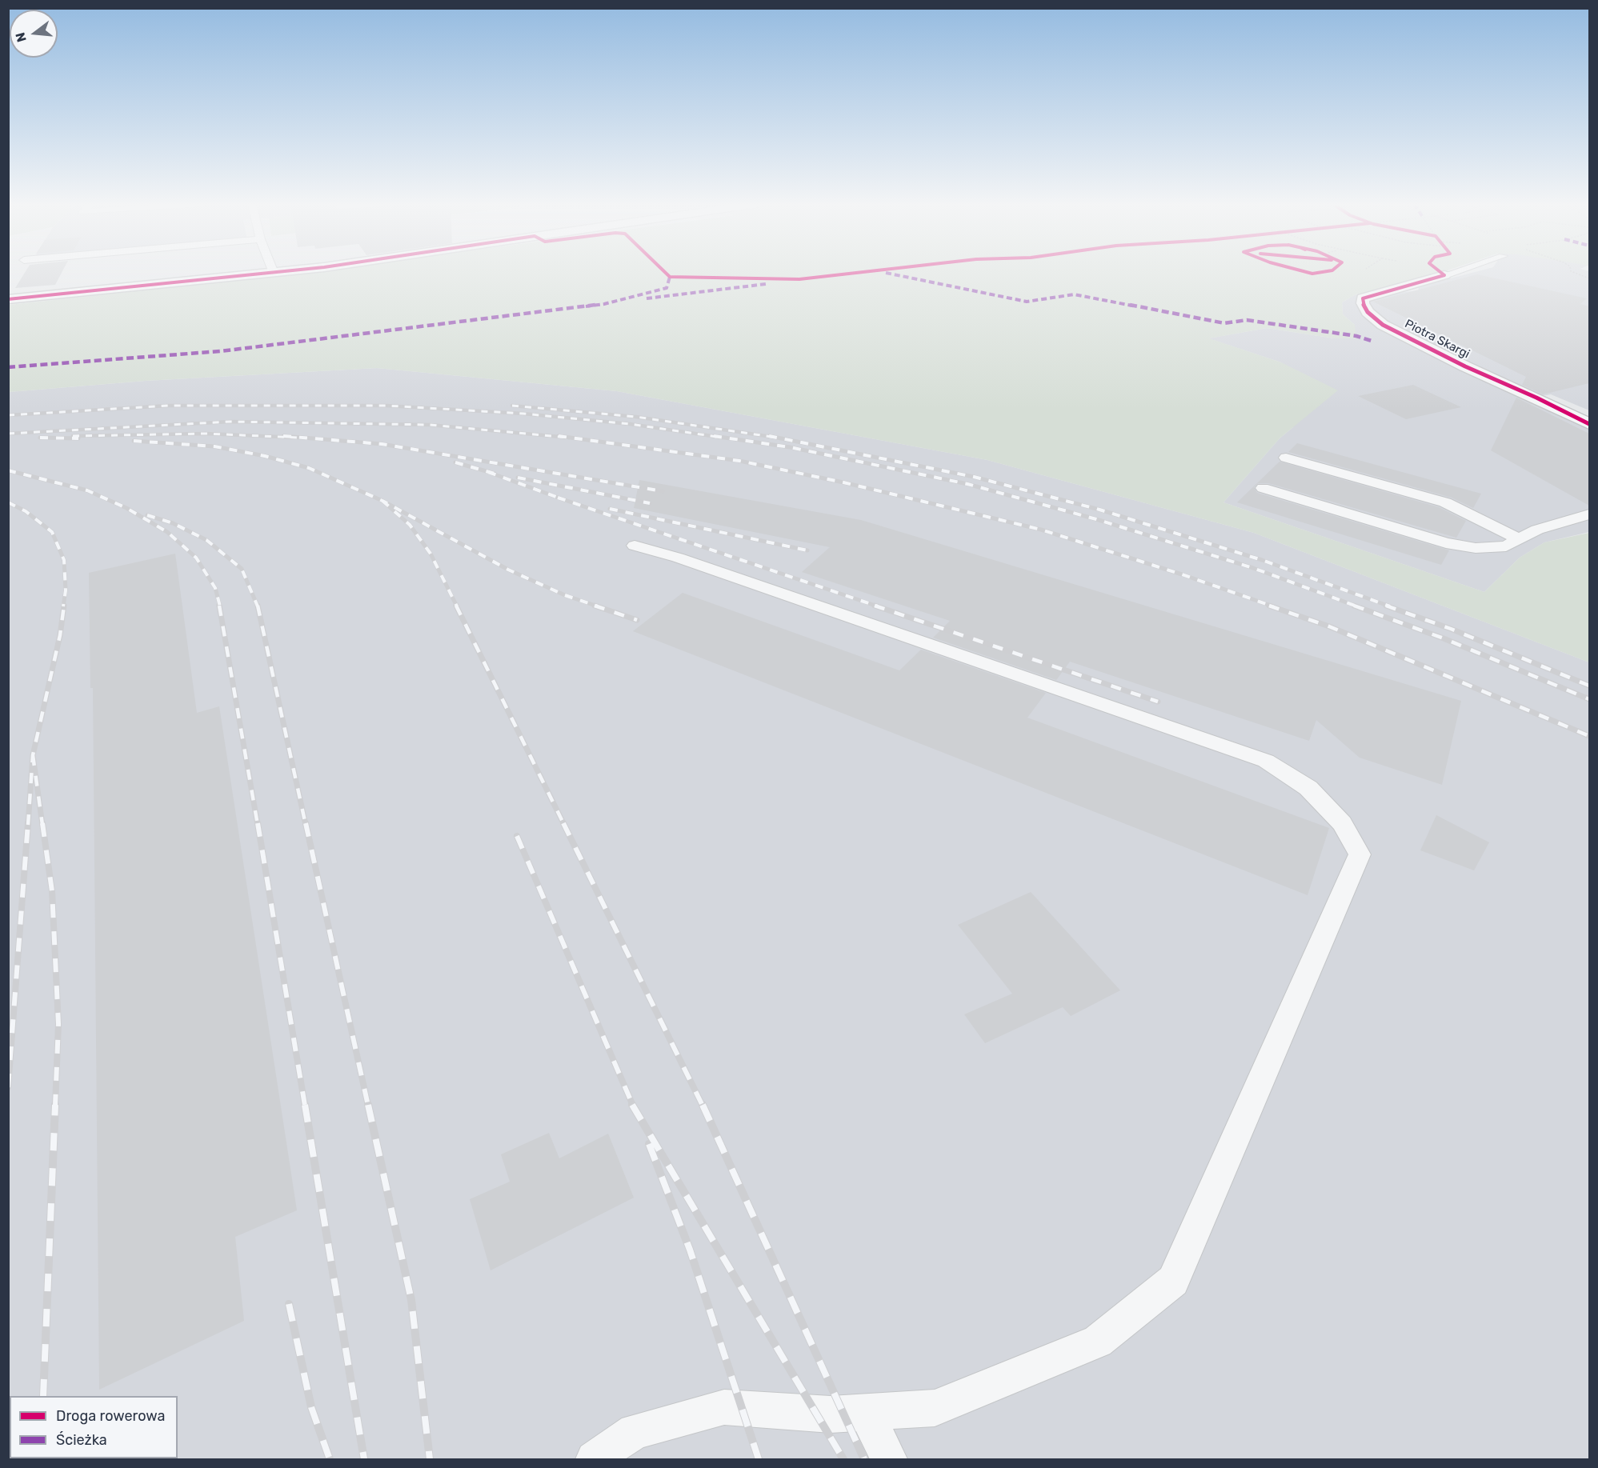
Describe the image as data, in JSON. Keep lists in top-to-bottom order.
{
  "streets": {
    "street": ["Piotra Skargi"]
  },
  "legend": ["Droga rowerowa", "Ścieżka"],
  "north": "left"
}
